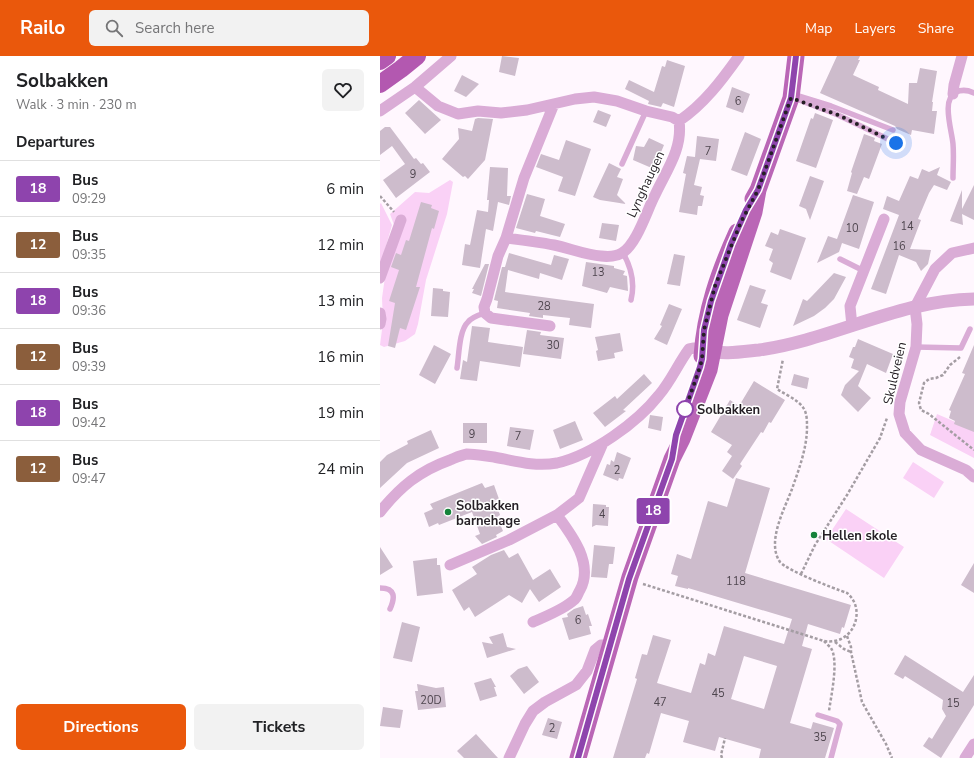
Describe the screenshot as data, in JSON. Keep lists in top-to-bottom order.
{
  "streets": {
    "street": ["Lynghaugen", "Skuldveien"]
  },
  "places": ["Solbakken", "Solbakken barnehage", "Hellen skole"],
  "lines": ["bus line 18"],
  "house_numbers": [
    "6",
    "7",
    "9",
    "14",
    "10",
    "16",
    "13",
    "28",
    "30",
    "9",
    "7",
    "2",
    "4",
    "118",
    "6",
    "45",
    "20D",
    "47",
    "15",
    "2",
    "35"
  ],
  "page": {
    "header": "Railo",
    "search": "Search here",
    "nav": ["Map", "Layers", "Share"],
    "heading": [
      ["Solbakken", "Walk · 3 min · 230 m"],
      "Departures"
    ],
    "on_map": "18",
    "list": [
      {
        "mark": "18",
        "name": "Bus",
        "note": "09:29",
        "value": "6 min"
      },
      {
        "mark": "12",
        "name": "Bus",
        "note": "09:35",
        "value": "12 min"
      },
      {
        "mark": "18",
        "name": "Bus",
        "note": "09:36",
        "value": "13 min"
      },
      {
        "mark": "12",
        "name": "Bus",
        "note": "09:39",
        "value": "16 min"
      },
      {
        "mark": "18",
        "name": "Bus",
        "note": "09:42",
        "value": "19 min"
      },
      {
        "mark": "12",
        "name": "Bus",
        "note": "09:47",
        "value": "24 min"
      }
    ],
    "buttons": ["Directions", "Tickets"]
  }
}
